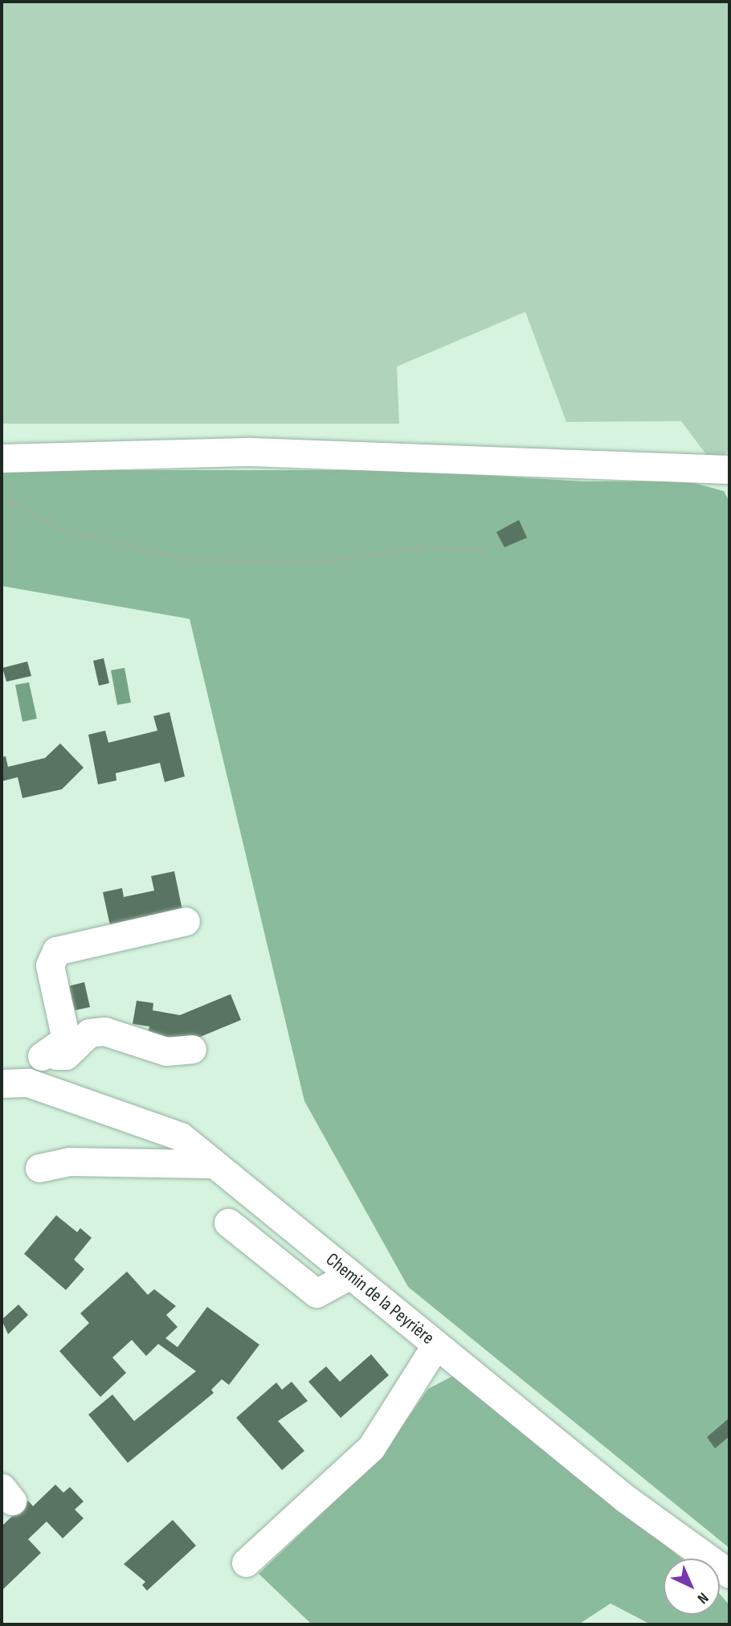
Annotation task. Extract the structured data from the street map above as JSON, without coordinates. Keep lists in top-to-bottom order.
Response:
{
  "streets": {
    "street": ["Chemin de la Peyrière"]
  },
  "north": "bottom right"
}
